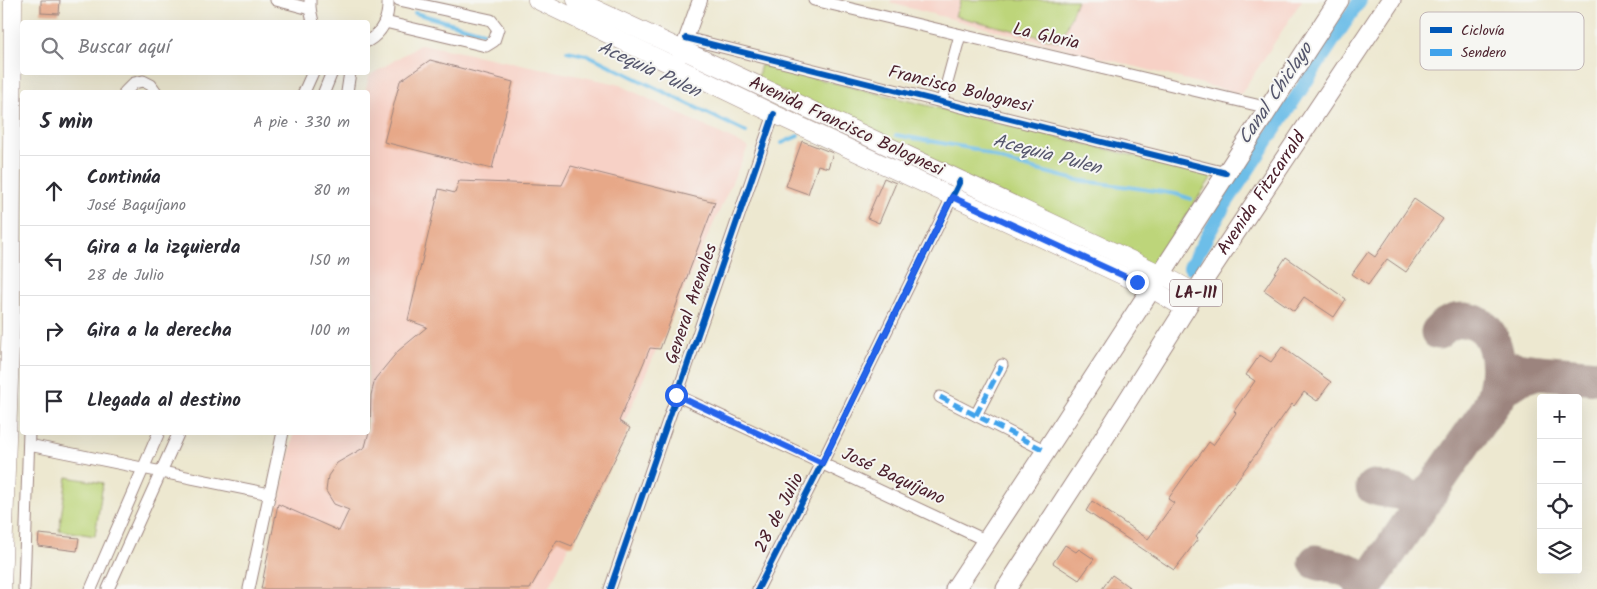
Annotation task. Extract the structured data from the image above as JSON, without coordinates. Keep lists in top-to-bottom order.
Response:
{
  "streets": {
    "highway": ["Avenida Fitzcarrald", "LA-111"],
    "main road": ["Avenida Francisco Bolognesi"],
    "street": [
      "La Gloria",
      "Francisco Bolognesi",
      "General Arenales",
      "José Baquíjano",
      "28 de Julio"
    ]
  },
  "crossings": [
    ["La Gloria", "LA-111"],
    ["Francisco Bolognesi", "Avenida Francisco Bolognesi"],
    ["Francisco Bolognesi", "LA-111"],
    ["Avenida Francisco Bolognesi", "Avenida Fitzcarrald"],
    ["Avenida Francisco Bolognesi", "LA-111"],
    ["Avenida Francisco Bolognesi", "General Arenales"],
    ["Avenida Francisco Bolognesi", "28 de Julio"],
    ["LA-111", "José Baquíjano"],
    ["General Arenales", "José Baquíjano"],
    ["José Baquíjano", "28 de Julio"]
  ],
  "water": ["Acequia Pulen", "Canal Chiclayo"],
  "legend": ["Ciclovía", "Sendero"],
  "page": {
    "search": "Buscar aquí",
    "heading": ["5 min", "A pie · 330 m"],
    "list": [
      ["Continúa", "José Baquíjano", "80 m"],
      ["Gira a la izquierda", "28 de Julio", "150 m"],
      ["Gira a la derecha", "100 m"],
      "Llegada al destino"
    ],
    "map_buttons": ["+", "−"]
  }
}
